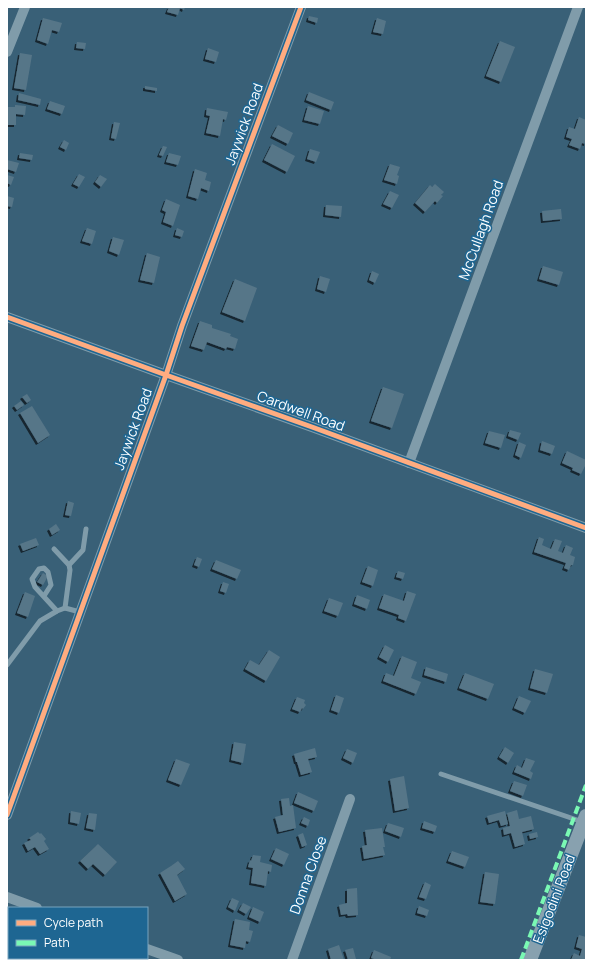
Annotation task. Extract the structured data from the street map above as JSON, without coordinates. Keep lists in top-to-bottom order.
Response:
{
  "streets": {
    "main road": ["Esigodini Road"],
    "street": [
      "Jaywick Road",
      "McCullagh Road",
      "Cardwell Road",
      "Donna Close"
    ]
  },
  "crossings": [
    ["Jaywick Road", "Cardwell Road"],
    ["McCullagh Road", "Cardwell Road"]
  ],
  "legend": ["Cycle path", "Path"]
}
